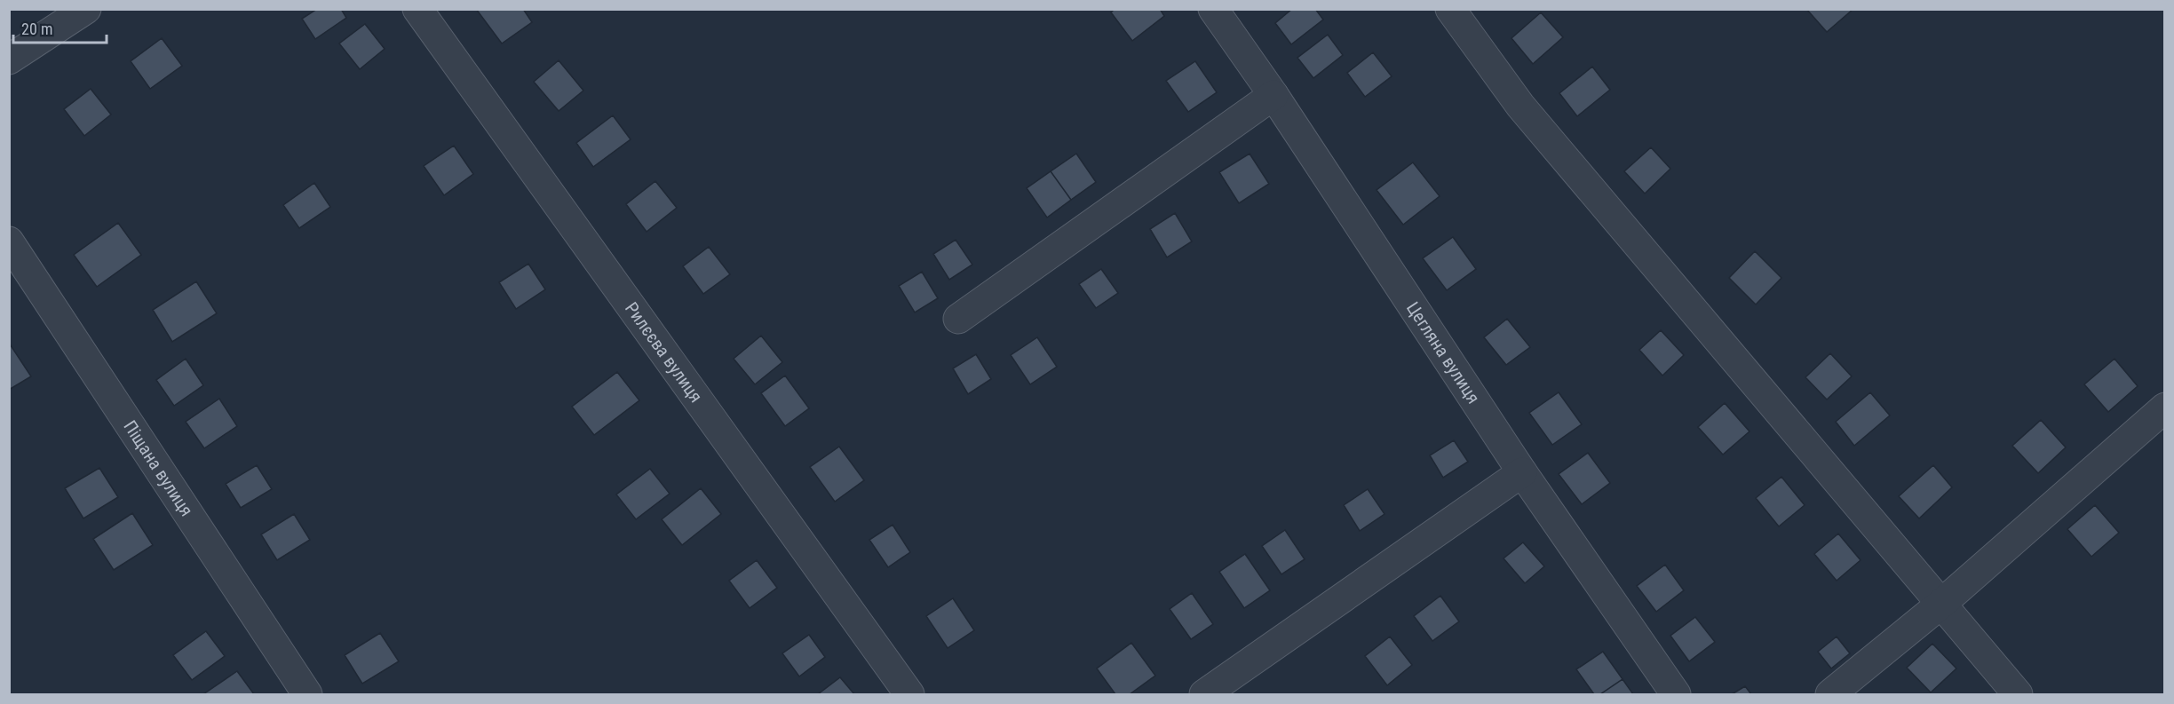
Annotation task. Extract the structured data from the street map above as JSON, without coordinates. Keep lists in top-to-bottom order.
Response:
{
  "streets": {
    "street": ["Рилєєва вулиця", "Цегляна вулиця", "Піщана вулиця"]
  },
  "scale_bar": "20 m"
}
